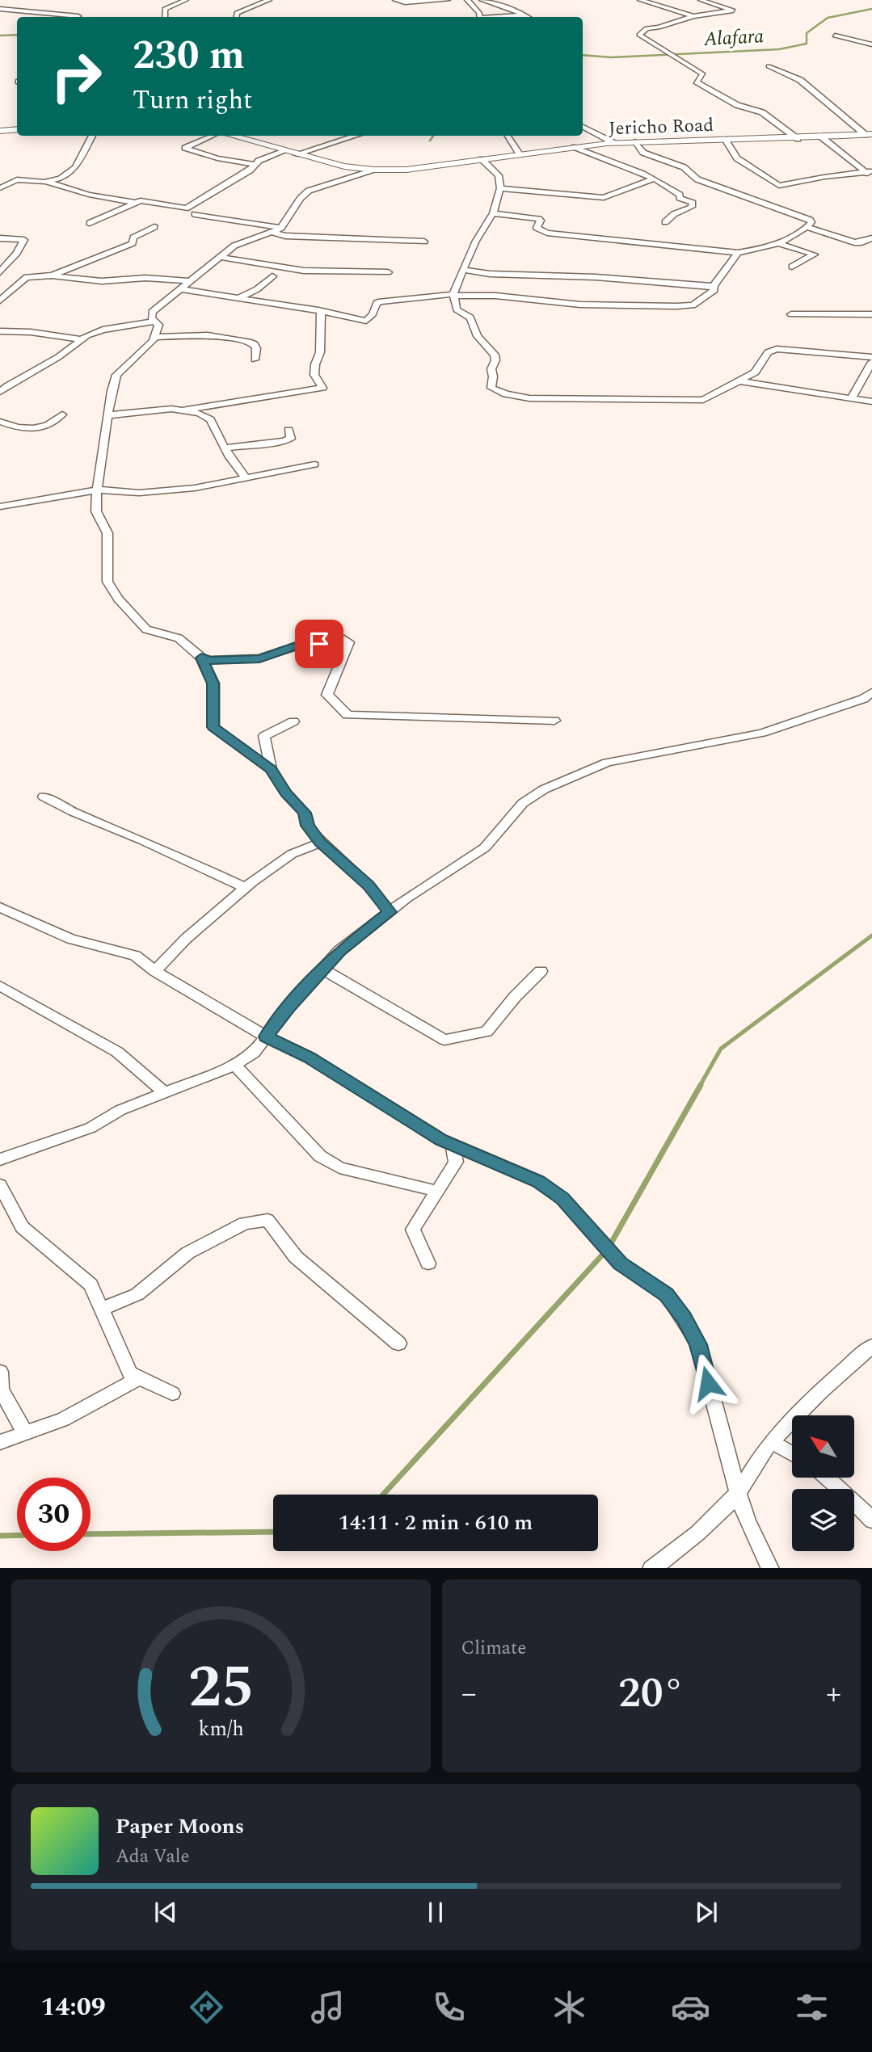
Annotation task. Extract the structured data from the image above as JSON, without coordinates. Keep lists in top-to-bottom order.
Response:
{
  "streets": {
    "street": ["Jericho Road"]
  },
  "water": ["Alafara"],
  "north": "top left",
  "page": {
    "turn": ["230 m", "Turn right"],
    "limit": "30",
    "trip": "14:11 · 2 min · 610 m",
    "tile": "Climate",
    "heat": ["−", "20°", "+"],
    "song": ["Paper Moons", "Ada Vale"],
    "tabs": "14:09",
    "gauge": ["25", "km/h"]
  }
}
